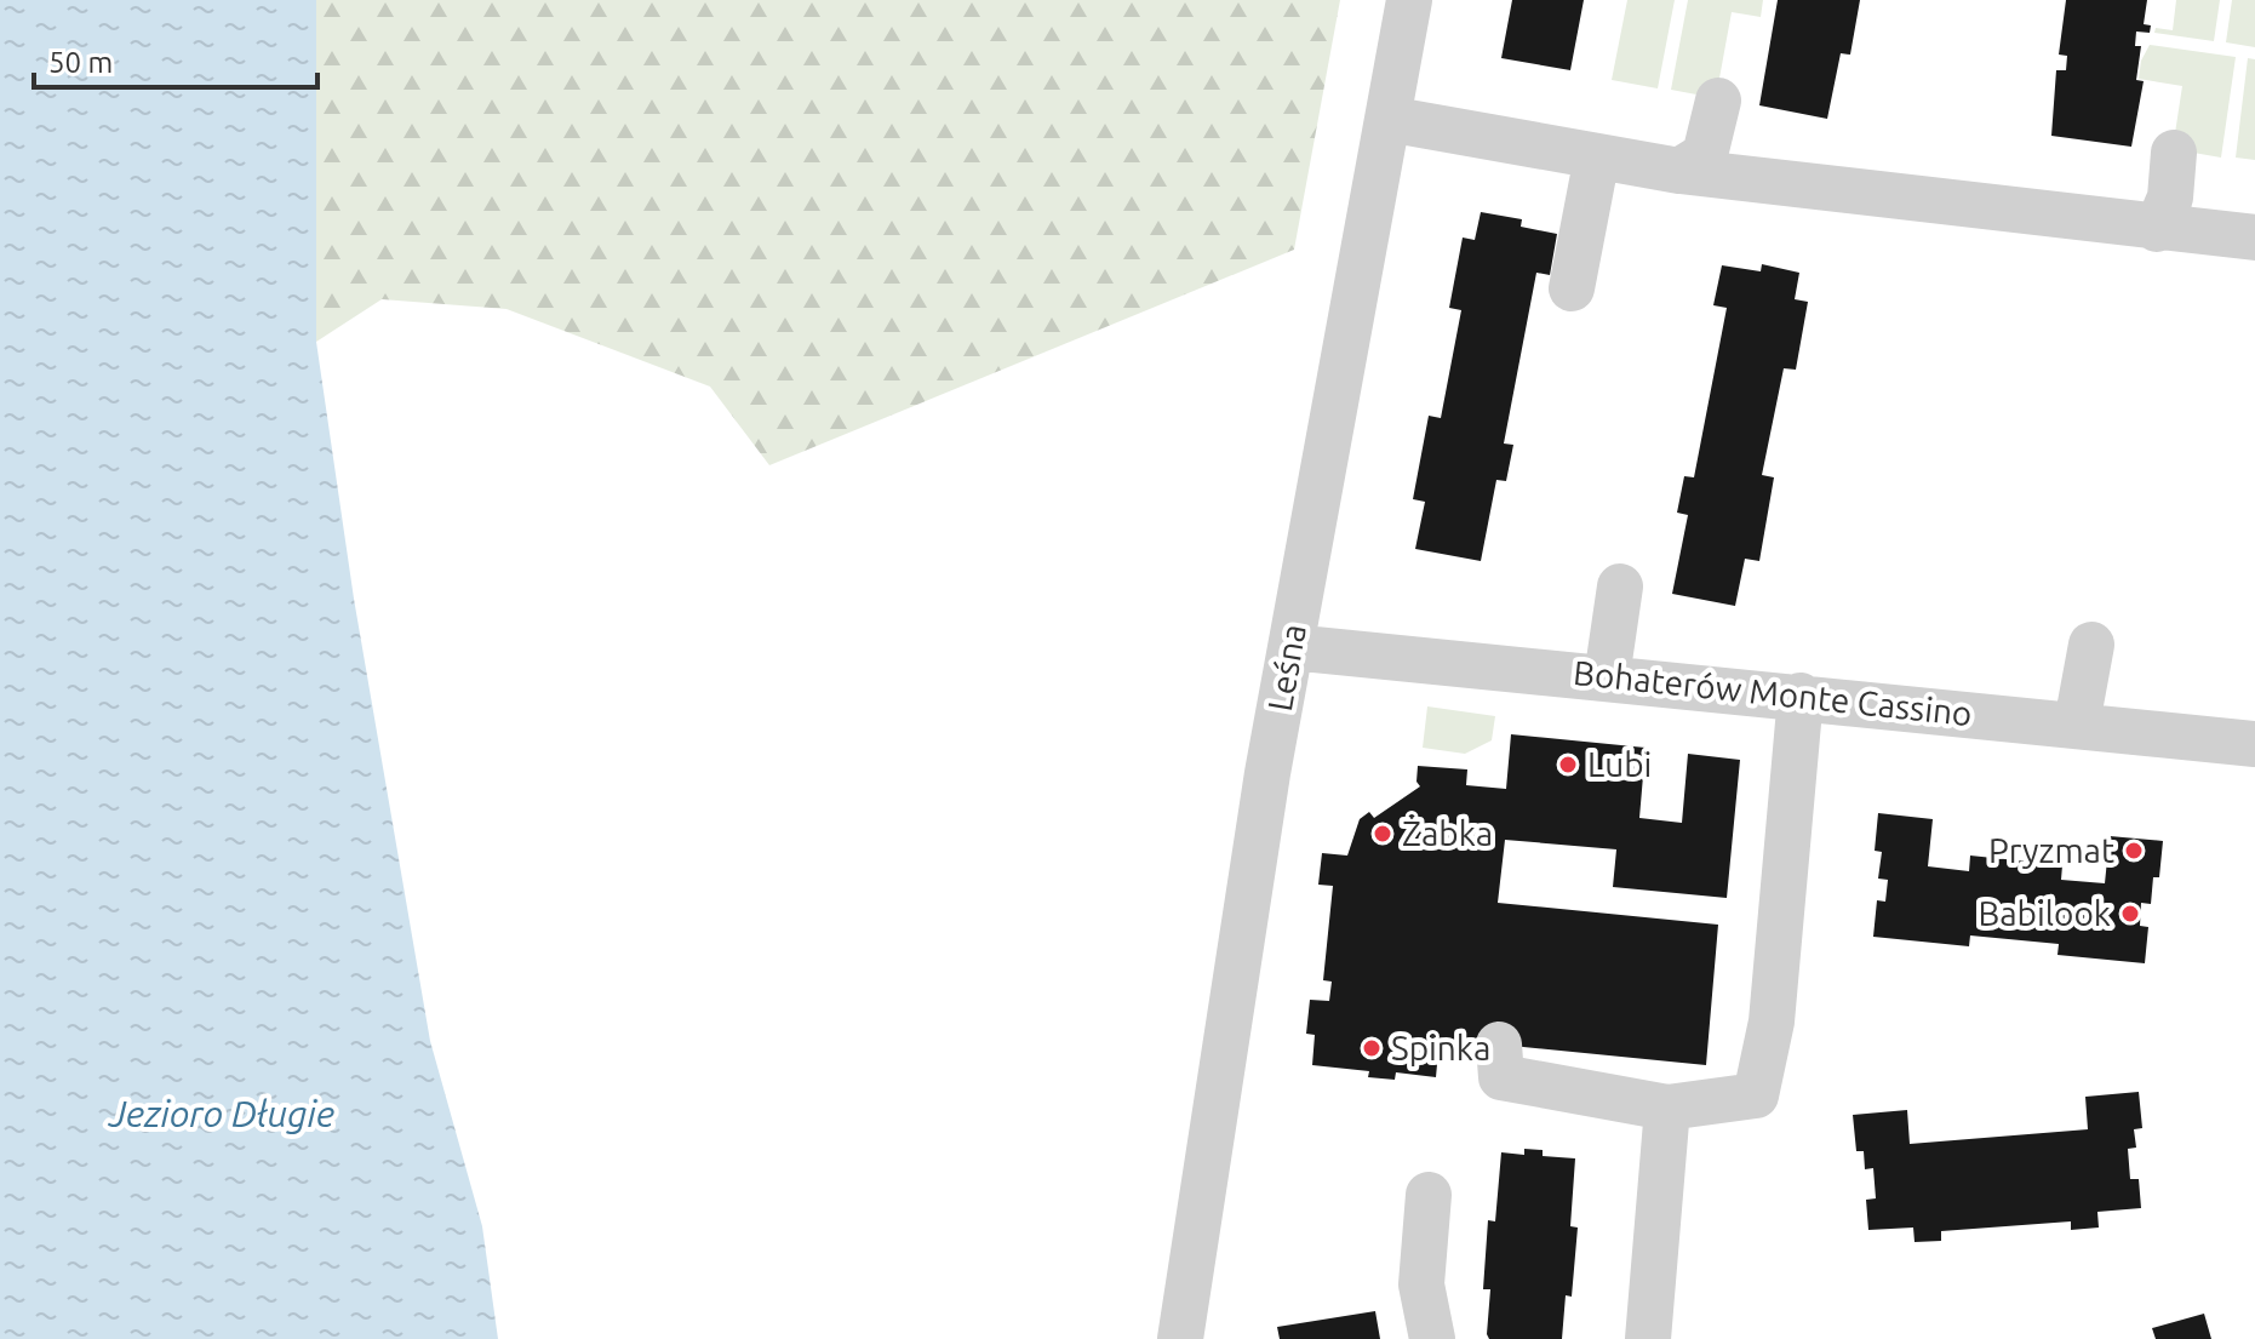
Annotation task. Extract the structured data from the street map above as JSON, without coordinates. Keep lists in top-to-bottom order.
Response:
{
  "streets": {
    "street": ["Leśna", "Bohaterów Monte Cassino"]
  },
  "crossings": [
    ["Leśna", "Bohaterów Monte Cassino"]
  ],
  "water": ["Jezioro Długie"],
  "places": [
    "Lubi",
    "Żabka",
    "Pryzmat",
    "Babilook",
    "Spinka"
  ],
  "scale_bar": "50 m"
}
